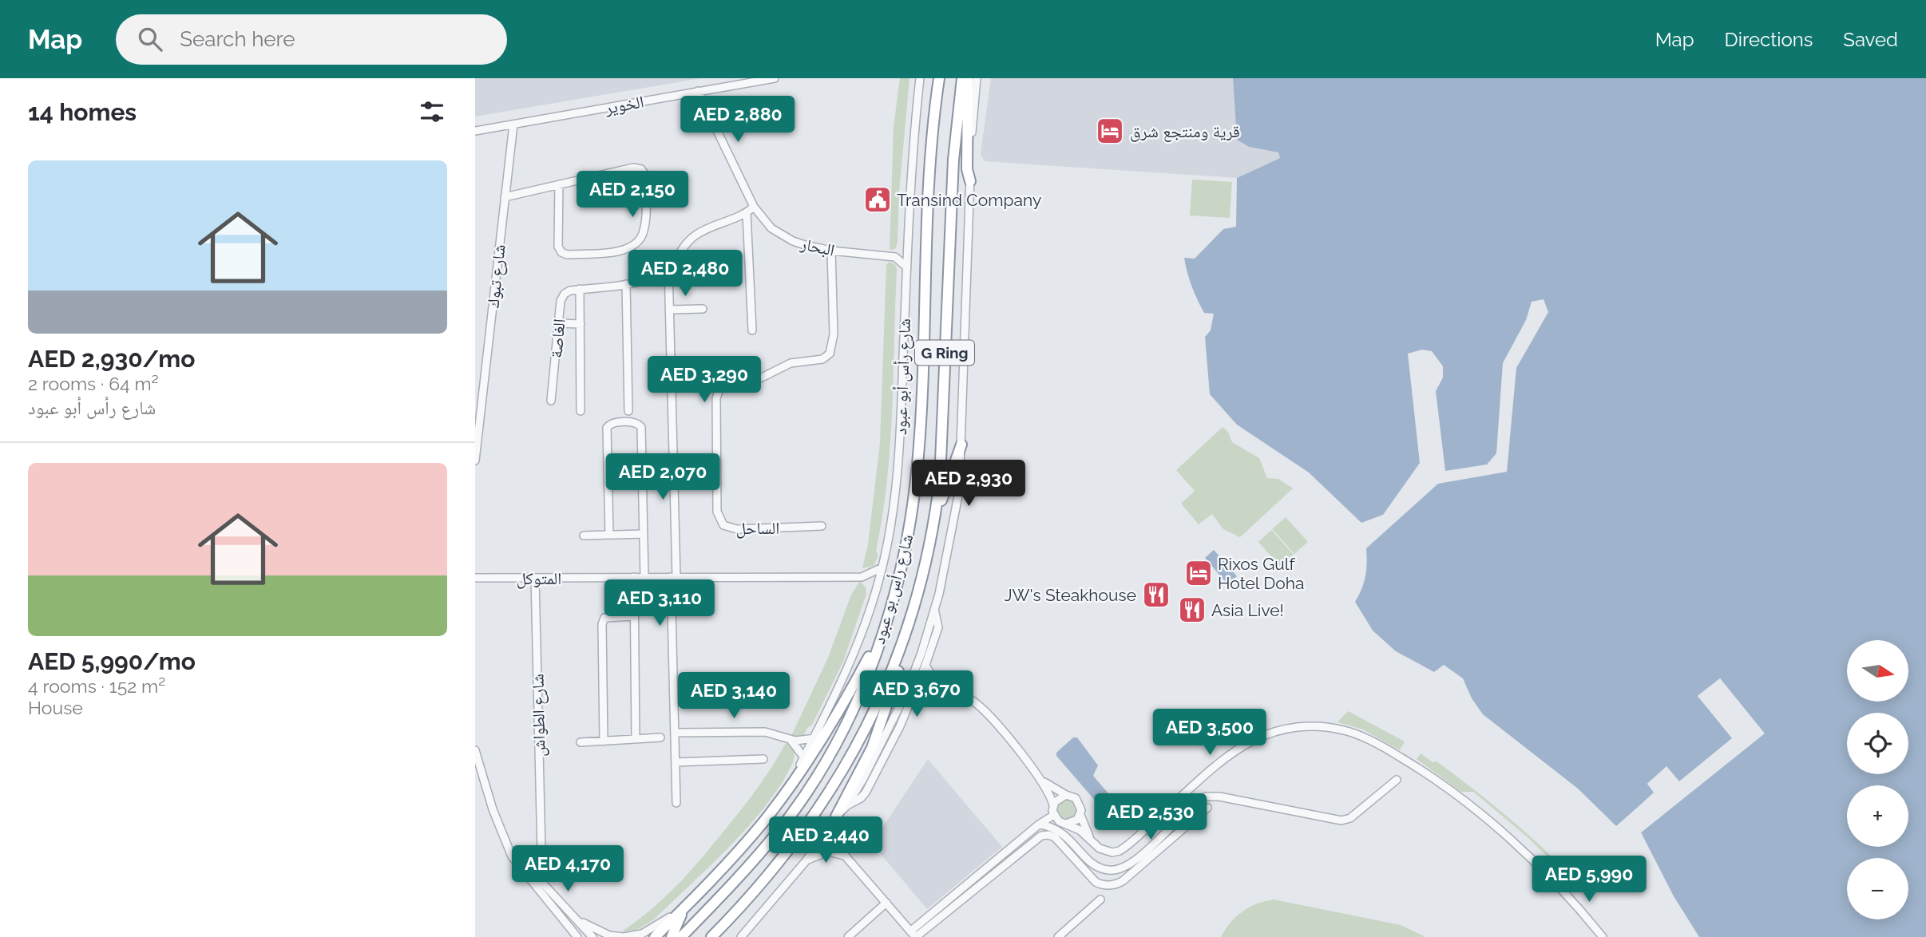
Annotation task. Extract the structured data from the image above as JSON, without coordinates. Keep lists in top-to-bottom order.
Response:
{
  "streets": {
    "highway": ["G Ring", "شارع رأس بو عبود"],
    "street": [
      "الخوير",
      "البحار",
      "شارع تبوك",
      "الغاصة",
      "شارع رأس أبو عبود",
      "الساحل",
      "المتوكل",
      "شارع الطواش"
    ]
  },
  "crossings": [
    ["الخوير", "شارع تبوك"],
    ["البحار", "الساحل"],
    ["شارع رأس أبو عبود", "المتوكل"],
    ["المتوكل", "شارع الطواش"]
  ],
  "places": {
    "hotel": ["قرية ومنتجع شرق", "Rixos Gulf Hotel Doha"],
    "public building": ["Transind Company"],
    "restaurant": ["JW's Steakhouse", "Asia Live!"]
  },
  "north": "right",
  "page": {
    "header": "Map",
    "search": "Search here",
    "nav": ["Map", "Directions", "Saved"],
    "heading": "14 homes",
    "price": [
      "AED 2,880",
      "AED 2,150",
      "AED 2,480",
      "AED 3,290",
      "AED 2,070",
      "AED 2,930",
      "AED 3,110",
      "AED 3,670",
      "AED 3,140",
      "AED 3,500",
      "AED 2,530",
      "AED 2,440",
      "AED 4,170",
      "AED 5,990"
    ],
    "list": [
      {
        "name": "AED 2,930/mo",
        "note": "2 rooms · 64 m² · شارع رأس أبو عبود"
      },
      {
        "name": "AED 5,990/mo",
        "note": "4 rooms · 152 m² · House"
      }
    ],
    "map_buttons": ["+", "−"]
  }
}
